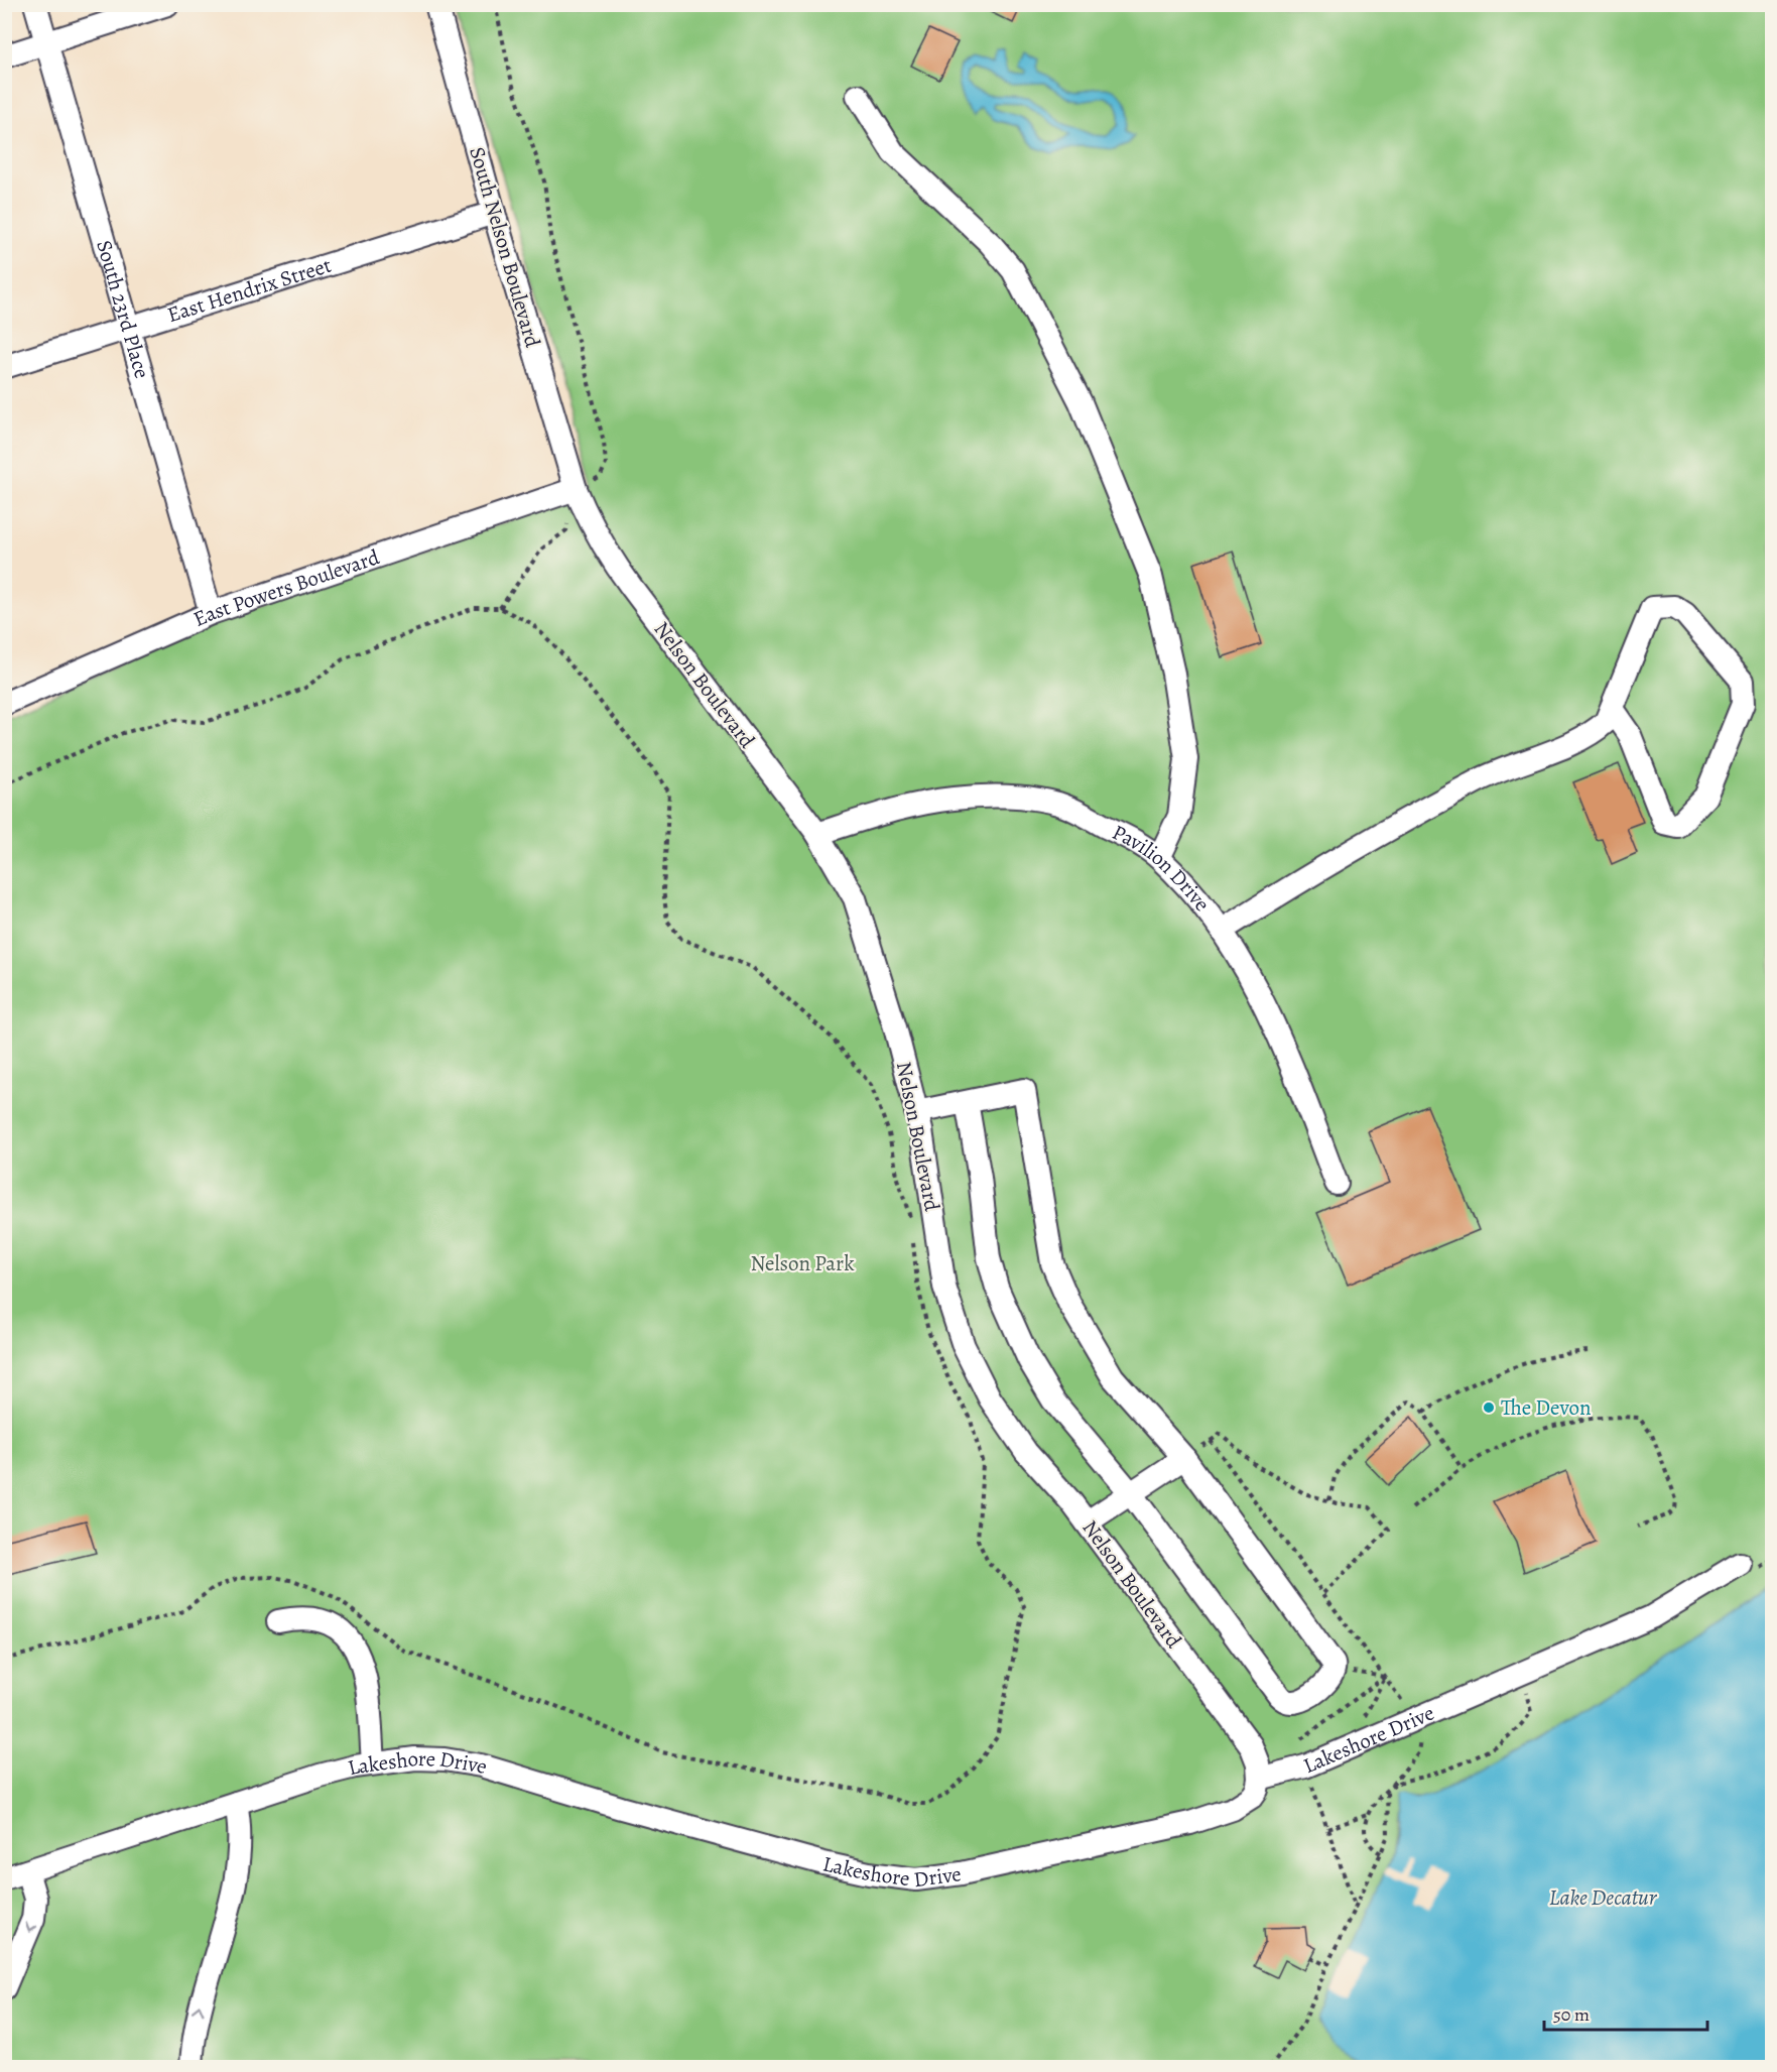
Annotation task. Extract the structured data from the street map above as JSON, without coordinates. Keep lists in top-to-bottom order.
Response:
{
  "streets": {
    "street": [
      "South Nelson Boulevard",
      "East Hendrix Street",
      "South 23rd Place",
      "East Powers Boulevard",
      "Nelson Boulevard",
      "Pavilion Drive",
      "Lakeshore Drive"
    ]
  },
  "crossings": [
    ["South Nelson Boulevard", "East Hendrix Street"],
    ["South Nelson Boulevard", "East Powers Boulevard"],
    ["South Nelson Boulevard", "Nelson Boulevard"],
    ["East Hendrix Street", "South 23rd Place"],
    ["South 23rd Place", "East Powers Boulevard"],
    ["East Powers Boulevard", "Nelson Boulevard"],
    ["Nelson Boulevard", "Pavilion Drive"],
    ["Nelson Boulevard", "Lakeshore Drive"]
  ],
  "water": ["Lake Decatur"],
  "parks": ["Nelson Park"],
  "places": ["The Devon"],
  "scale_bar": "50 m"
}
